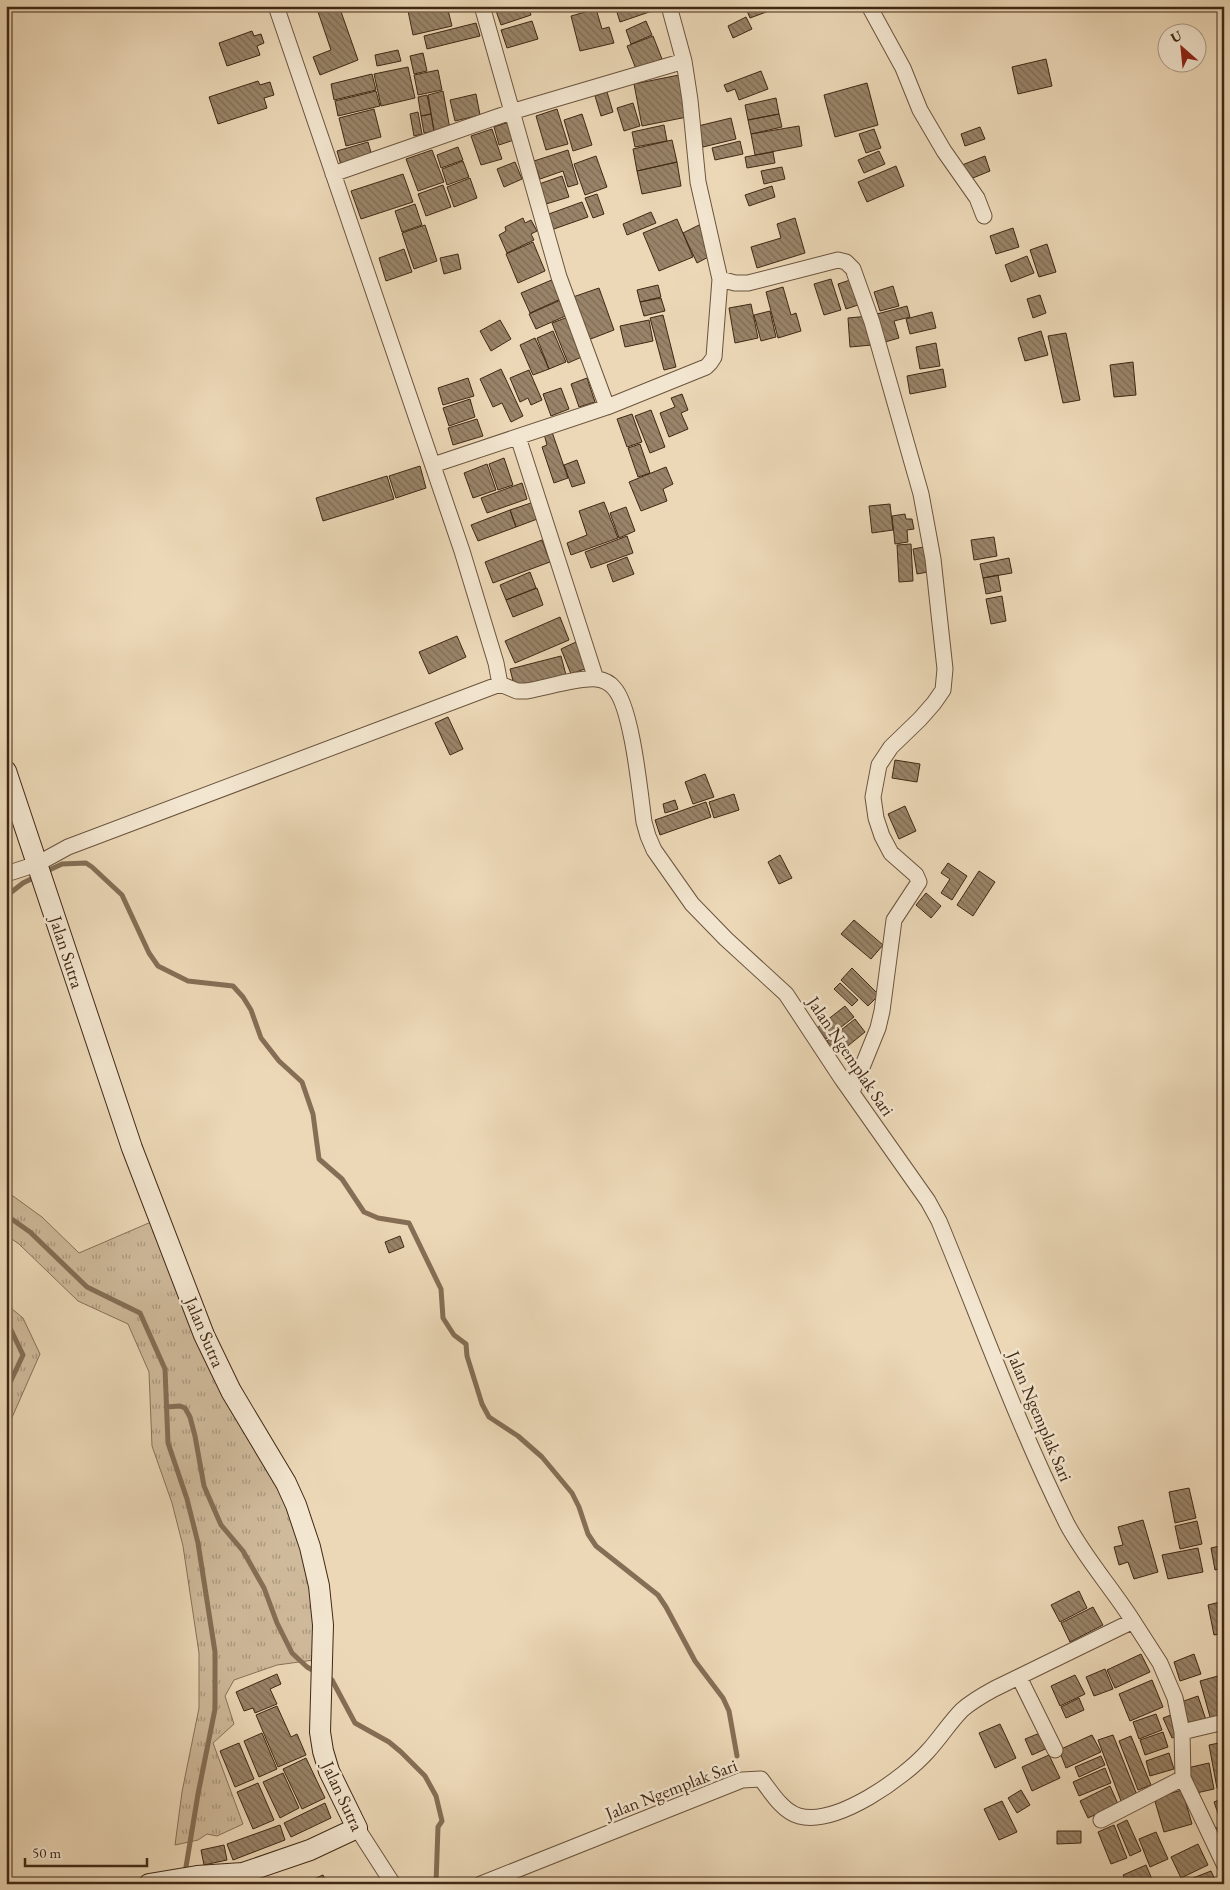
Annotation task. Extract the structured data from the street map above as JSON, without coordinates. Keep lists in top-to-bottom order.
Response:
{
  "streets": {
    "street": ["Jalan Sutra", "Jalan Ngemplak Sari"]
  },
  "scale_bar": "50 m",
  "north": "top left"
}
